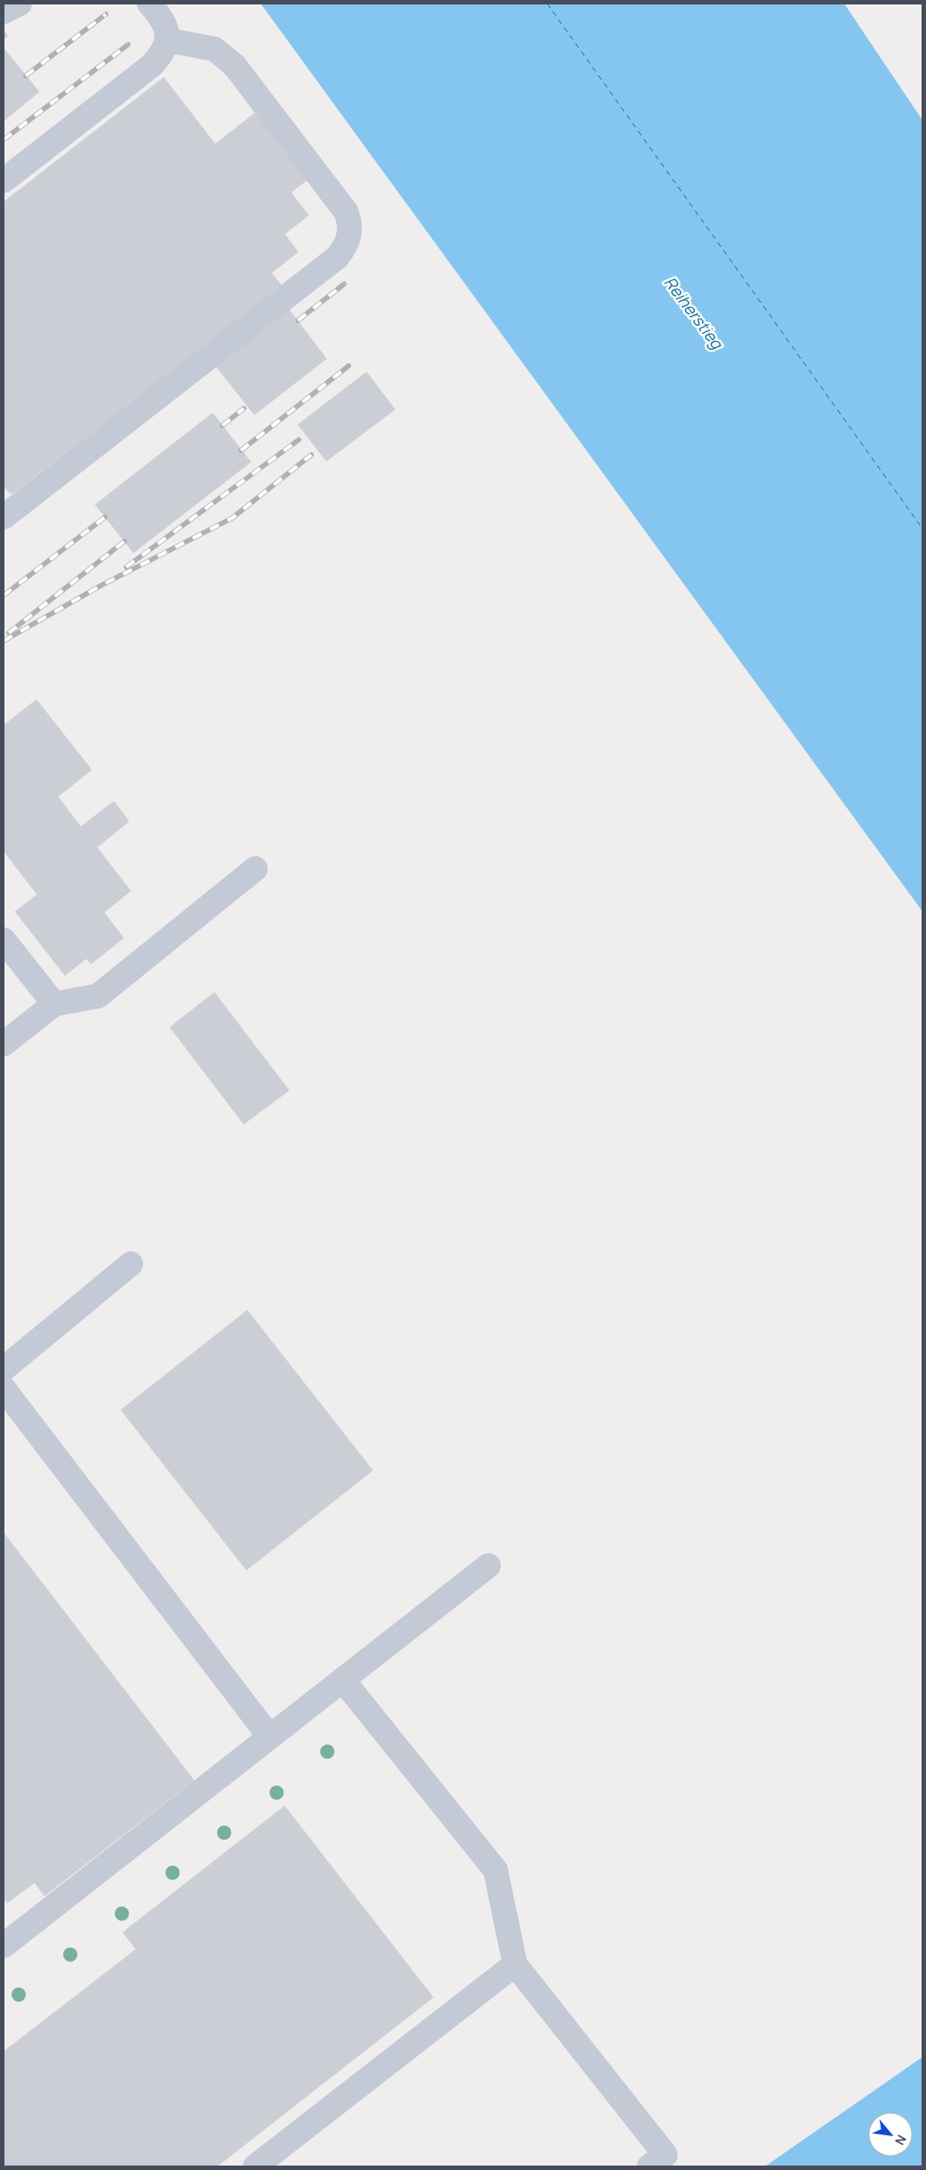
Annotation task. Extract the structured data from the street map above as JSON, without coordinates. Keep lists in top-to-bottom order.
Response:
{
  "water": ["Reiherstieg"],
  "north": "bottom right"
}
